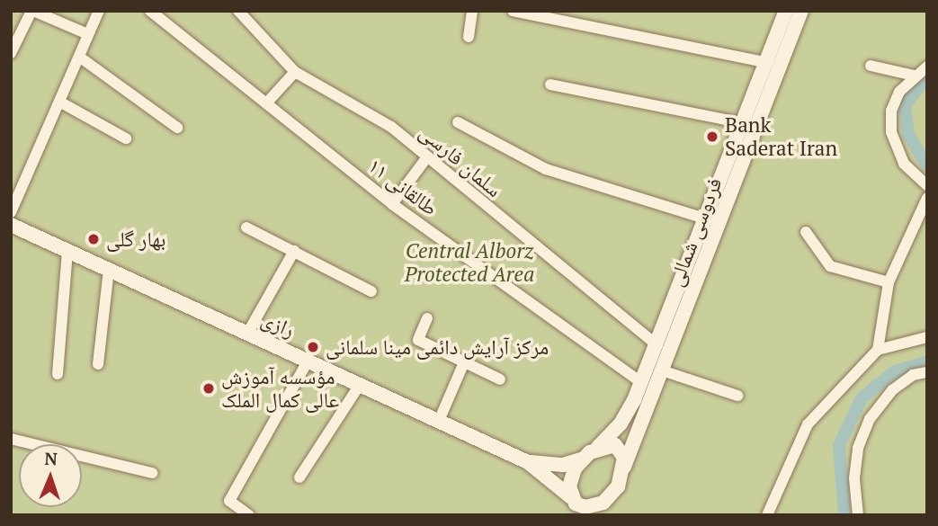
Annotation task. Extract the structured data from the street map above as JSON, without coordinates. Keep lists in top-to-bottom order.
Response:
{
  "streets": {
    "street": [
      "سلمان فارسی",
      "طالقانی ۱۱",
      "فردوسی شمالی",
      "رازی"
    ]
  },
  "crossings": [
    ["سلمان فارسی", "فردوسی شمالی"],
    ["طالقانی ۱۱", "فردوسی شمالی"]
  ],
  "parks": ["Central Alborz Protected Area"],
  "places": [
    "Bank Saderat Iran",
    "بهار گلی",
    "مرکز آرایش دائمی مینا سلمانی",
    "مؤسسه آموزش عالی کمال الملک"
  ],
  "north": "top"
}
